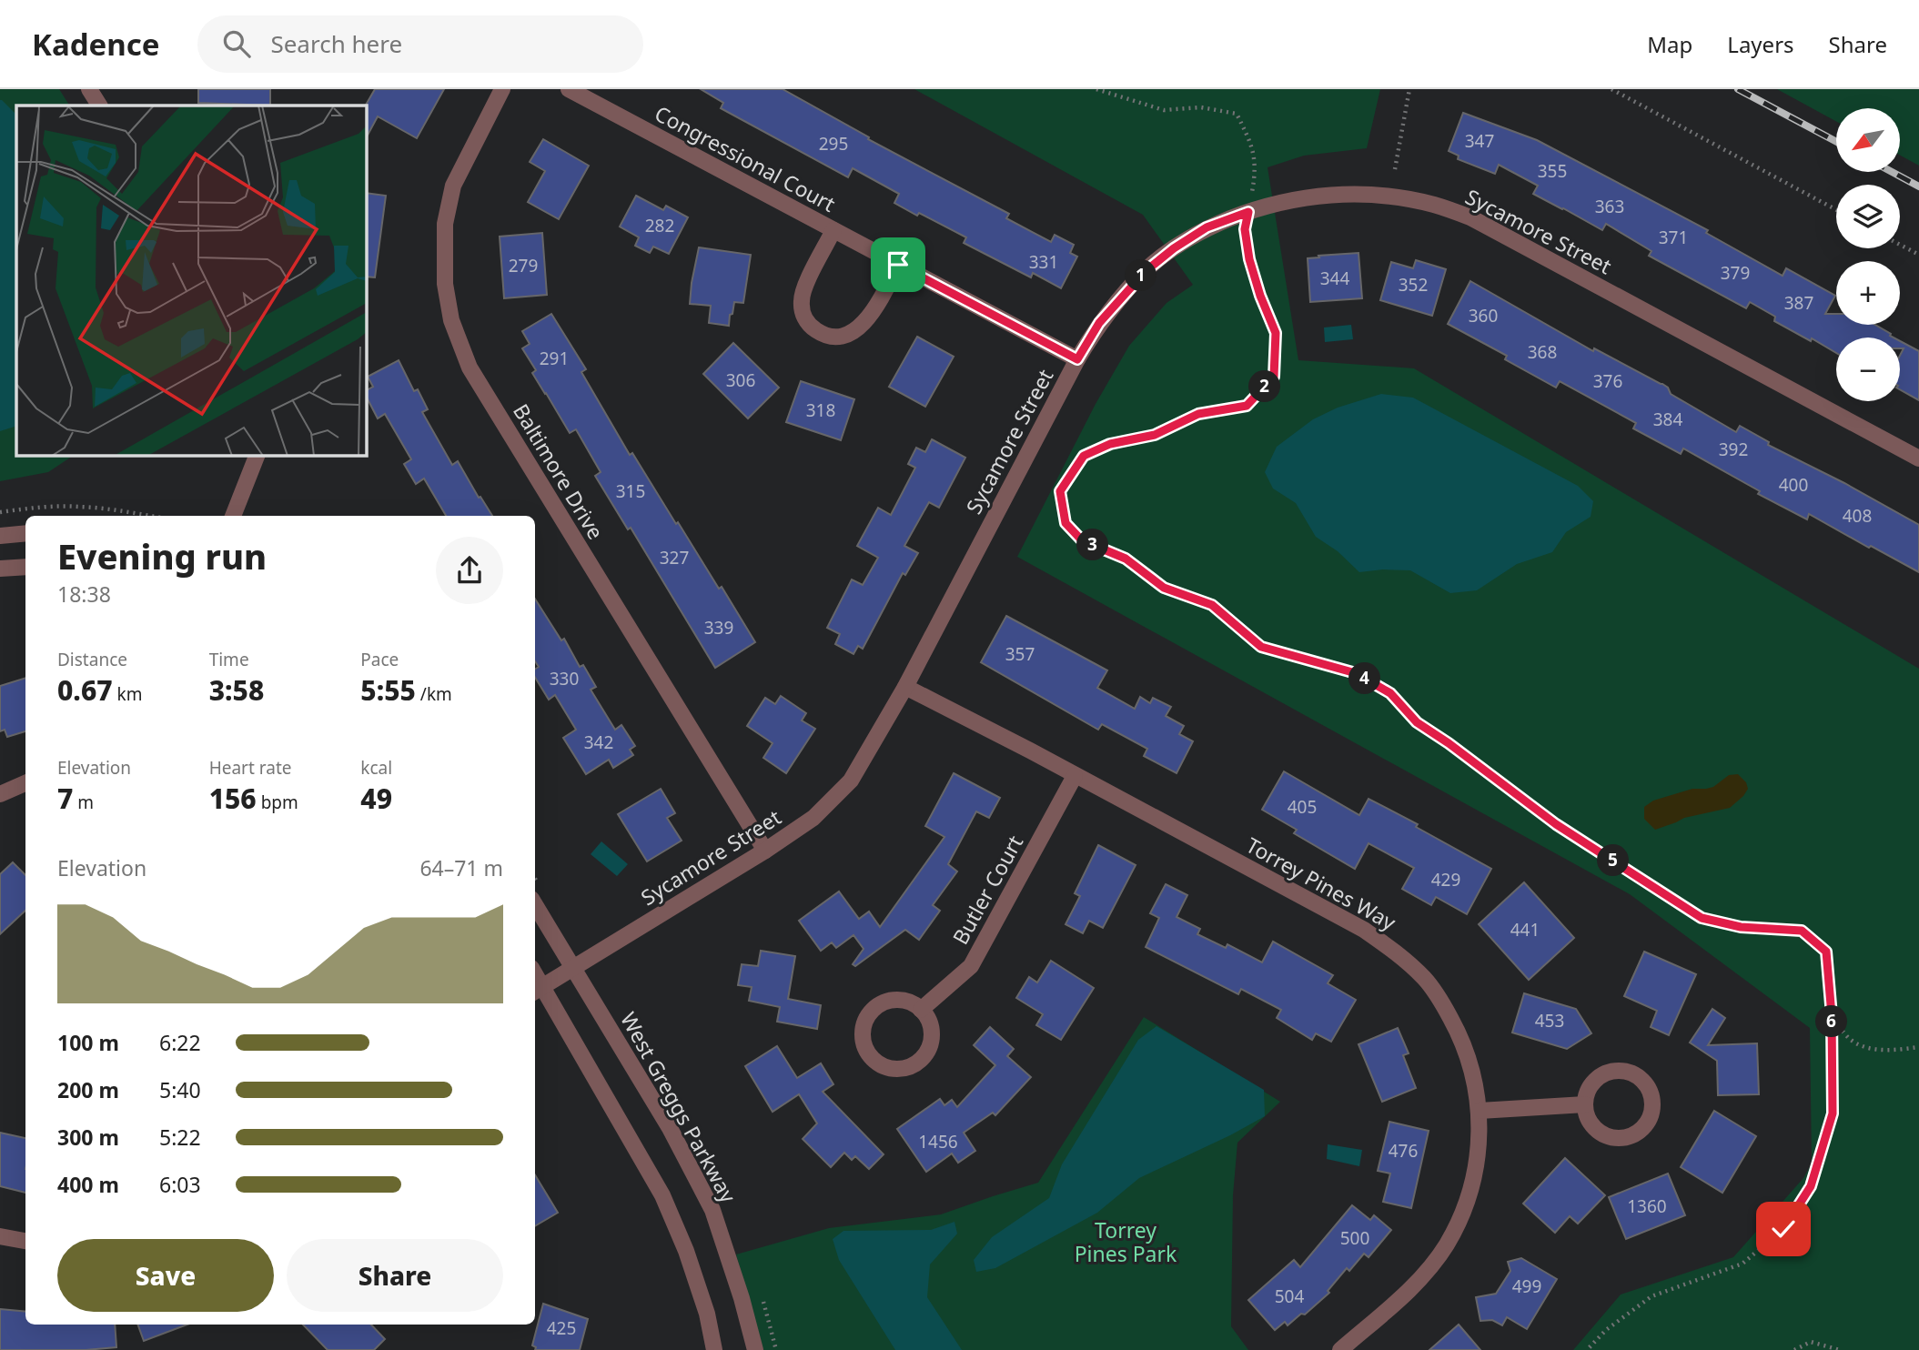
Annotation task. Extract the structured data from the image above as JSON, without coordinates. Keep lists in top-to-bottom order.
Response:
{
  "streets": {
    "street": [
      "Congressional Court",
      "Sycamore Street",
      "Baltimore Drive",
      "Torrey Pines Way",
      "Butler Court",
      "West Greggs Parkway"
    ]
  },
  "crossings": [
    ["Congressional Court", "Sycamore Street"],
    ["Sycamore Street", "Baltimore Drive"],
    ["Sycamore Street", "Torrey Pines Way"],
    ["Sycamore Street", "West Greggs Parkway"],
    ["Torrey Pines Way", "Butler Court"]
  ],
  "parks": ["Torrey Pines Park"],
  "house_numbers": [
    "347",
    "295",
    "355",
    "363",
    "282",
    "371",
    "331",
    "279",
    "379",
    "344",
    "352",
    "387",
    "360",
    "368",
    "291",
    "306",
    "376",
    "318",
    "384",
    "392",
    "400",
    "315",
    "408",
    "327",
    "339",
    "357",
    "330",
    "342",
    "405",
    "429",
    "441",
    "453",
    "1456",
    "476",
    "1360",
    "500",
    "499",
    "504",
    "425"
  ],
  "north": "bottom left",
  "page": {
    "header": "Kadence",
    "search": "Search here",
    "nav": ["Map", "Layers", "Share"],
    "map_buttons": ["+", "−"],
    "pins": [
      "1",
      "2",
      "3",
      "4",
      "5",
      "6"
    ],
    "heading": ["Evening run", "18:38"],
    "stats": [
      ["Distance", "0.67 km"],
      ["Time", "3:58"],
      ["Pace", "5:55 /km"],
      ["Elevation", "7 m"],
      ["Heart rate", "156 bpm"],
      ["kcal", "49"]
    ],
    "chart": ["Elevation", "64–71 m"],
    "list": [
      {
        "name": "100 m",
        "note": "6:22"
      },
      {
        "name": "200 m",
        "note": "5:40"
      },
      {
        "name": "300 m",
        "note": "5:22"
      },
      {
        "name": "400 m",
        "note": "6:03"
      }
    ],
    "buttons": ["Save", "Share"]
  }
}
